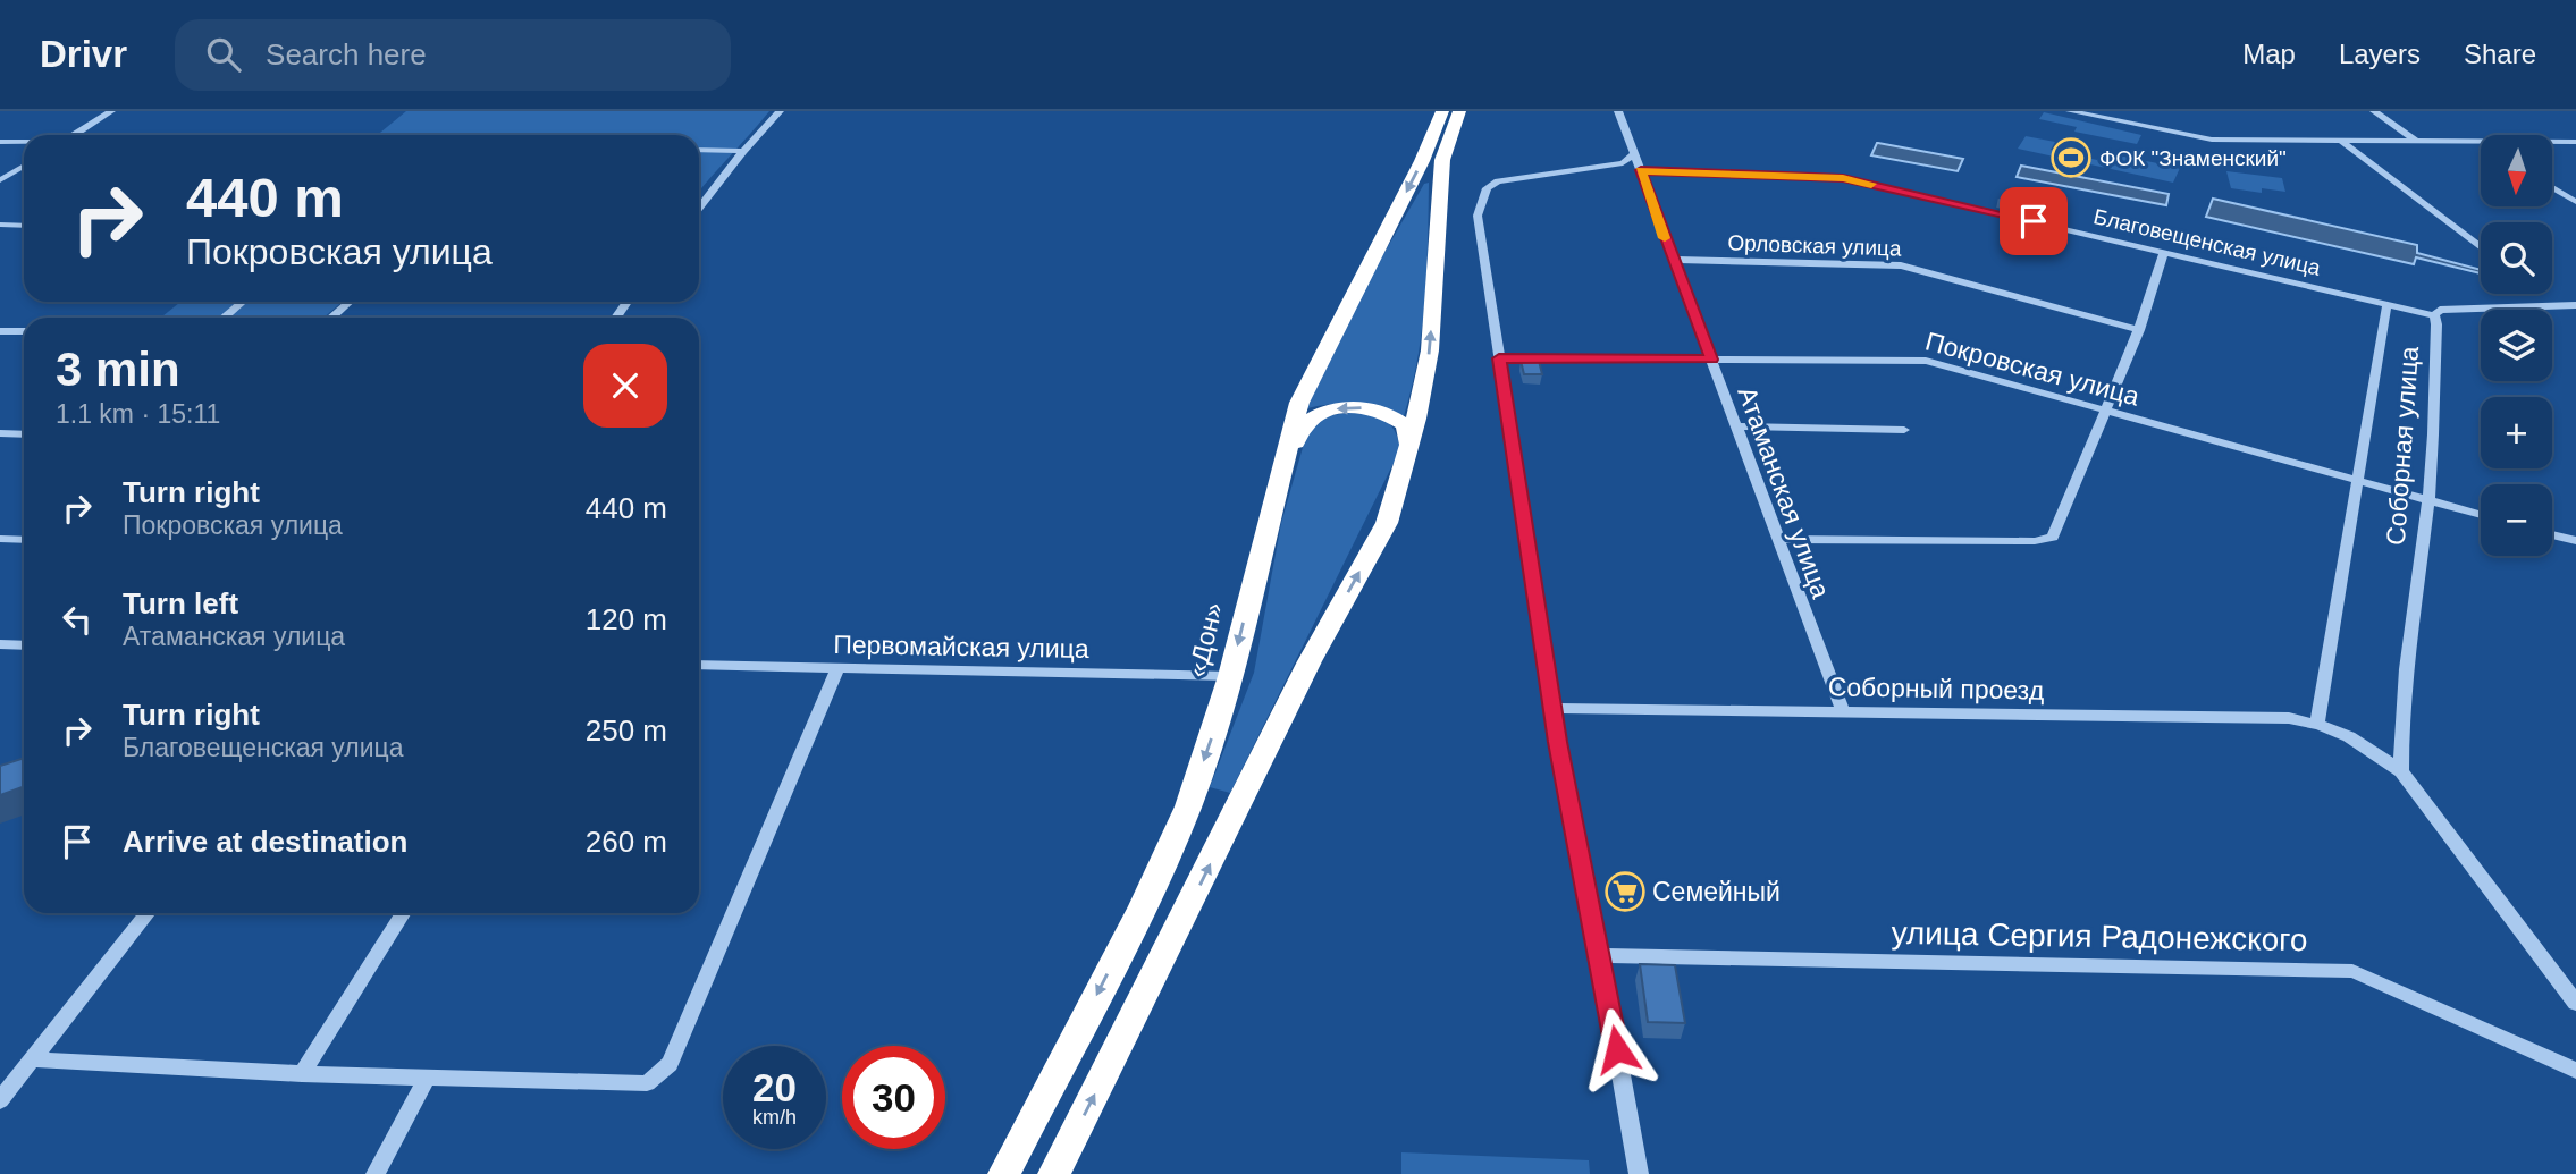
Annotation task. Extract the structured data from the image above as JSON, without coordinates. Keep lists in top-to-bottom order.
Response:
{
  "streets": {
    "highway": ["«Дон»"],
    "street": [
      "Благовещенская улица",
      "Орловская улица",
      "Покровская улица",
      "Соборная улица",
      "Атаманская улица",
      "Первомайская улица",
      "Соборный проезд",
      "улица Сергия Радонежского"
    ]
  },
  "crossings": [
    ["Благовещенская улица", "Соборная улица"],
    ["Благовещенская улица", "Атаманская улица"],
    ["Орловская улица", "Атаманская улица"],
    ["Покровская улица", "Соборная улица"],
    ["Покровская улица", "Атаманская улица"],
    ["Соборная улица", "Соборный проезд"],
    ["Атаманская улица", "Соборный проезд"],
    ["«Дон»", "Первомайская улица"]
  ],
  "places": {
    "sports": ["ФОК \"Знаменский\""],
    "supermarket": ["Семейный"]
  },
  "north": "bottom",
  "page": {
    "header": "Drivr",
    "search": "Search here",
    "nav": ["Map", "Layers", "Share"],
    "map_buttons": ["+", "−"],
    "turn": ["440 m", "Покровская улица"],
    "heading": ["3 min", "1.1 km · 15:11"],
    "list": [
      {
        "name": "Turn right",
        "note": "Покровская улица",
        "value": "440 m"
      },
      {
        "name": "Turn left",
        "note": "Атаманская улица",
        "value": "120 m"
      },
      {
        "name": "Turn right",
        "note": "Благовещенская улица",
        "value": "250 m"
      },
      {
        "name": "Arrive at destination",
        "value": "260 m"
      }
    ],
    "speed": "20 km/h",
    "limit": "30"
  }
}
